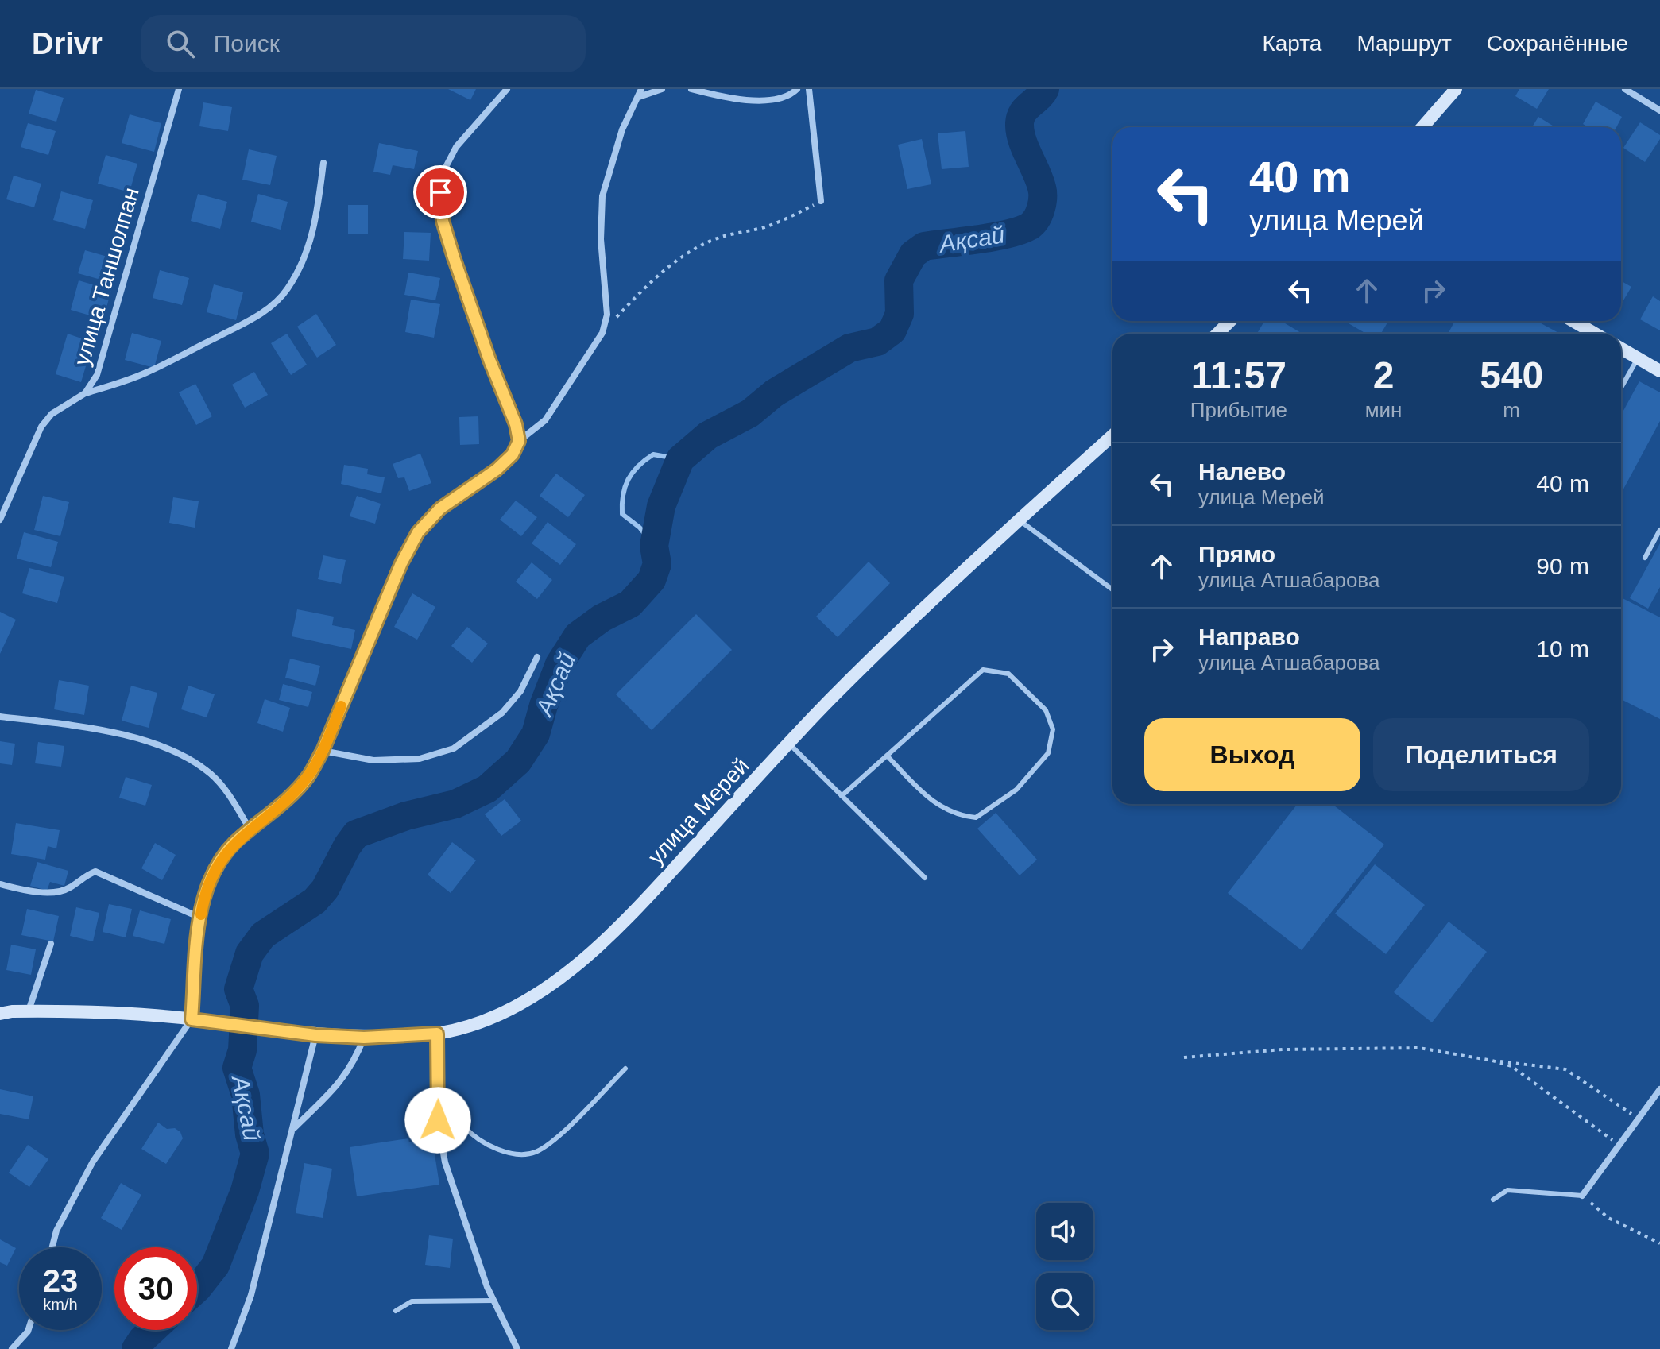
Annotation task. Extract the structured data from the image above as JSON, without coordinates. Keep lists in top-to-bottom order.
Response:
{
  "streets": {
    "main road": ["улица Мерей"],
    "street": ["улица Таншолпан"]
  },
  "water": ["Ақсай"],
  "page": {
    "header": "Drivr",
    "search": "Поиск",
    "nav": ["Карта", "Маршрут", "Сохранённые"],
    "turn": ["40 m", "улица Мерей"],
    "eta": [
      "11:57",
      "Прибытие",
      "2",
      "мин",
      "540",
      "m"
    ],
    "list": [
      {
        "name": "Налево",
        "note": "улица Мерей",
        "value": "40 m"
      },
      {
        "name": "Прямо",
        "note": "улица Атшабарова",
        "value": "90 m"
      },
      {
        "name": "Направо",
        "note": "улица Атшабарова",
        "value": "10 m"
      }
    ],
    "buttons": ["Выход", "Поделиться"],
    "speed": "23 km/h",
    "limit": "30"
  }
}
